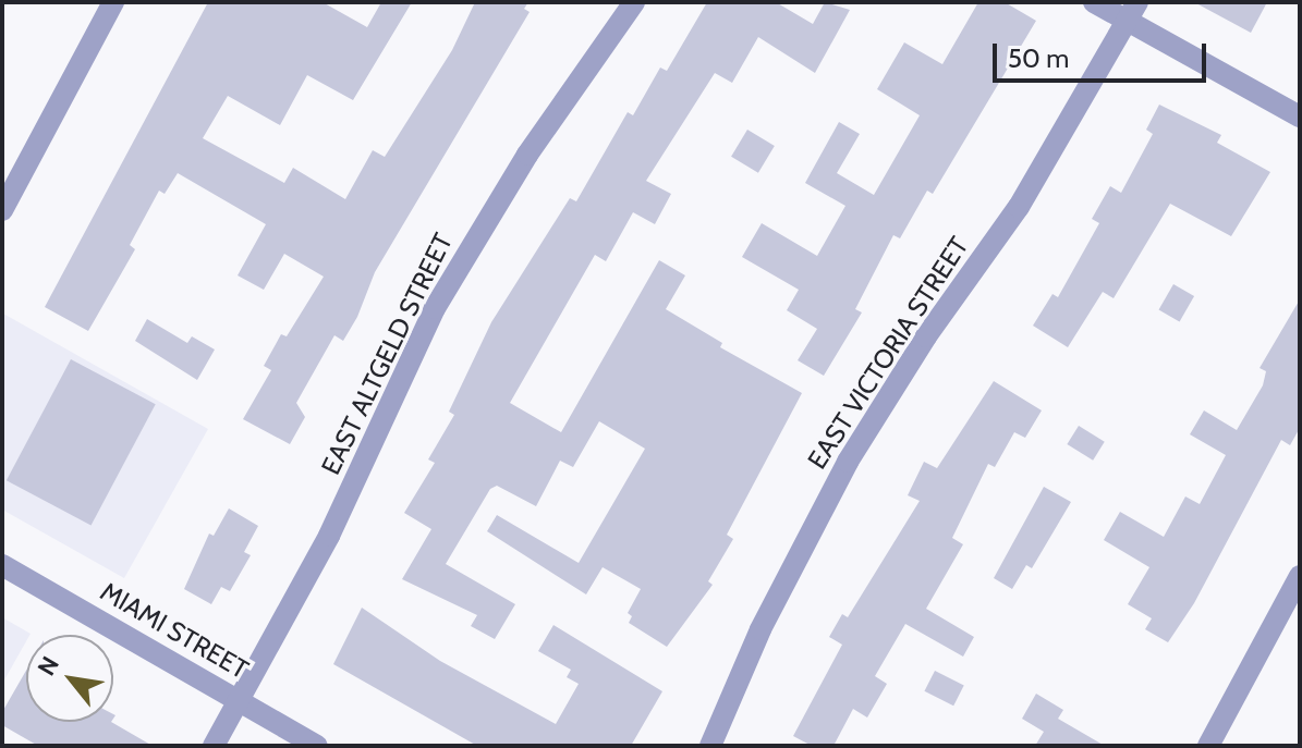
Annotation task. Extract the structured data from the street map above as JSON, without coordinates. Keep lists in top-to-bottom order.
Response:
{
  "streets": {
    "street": ["EAST VICTORIA STREET", "EAST ALTGELD STREET", "MIAMI STREET"]
  },
  "crossings": [
    ["EAST ALTGELD STREET", "MIAMI STREET"]
  ],
  "scale_bar": "50 m",
  "north": "top left"
}
